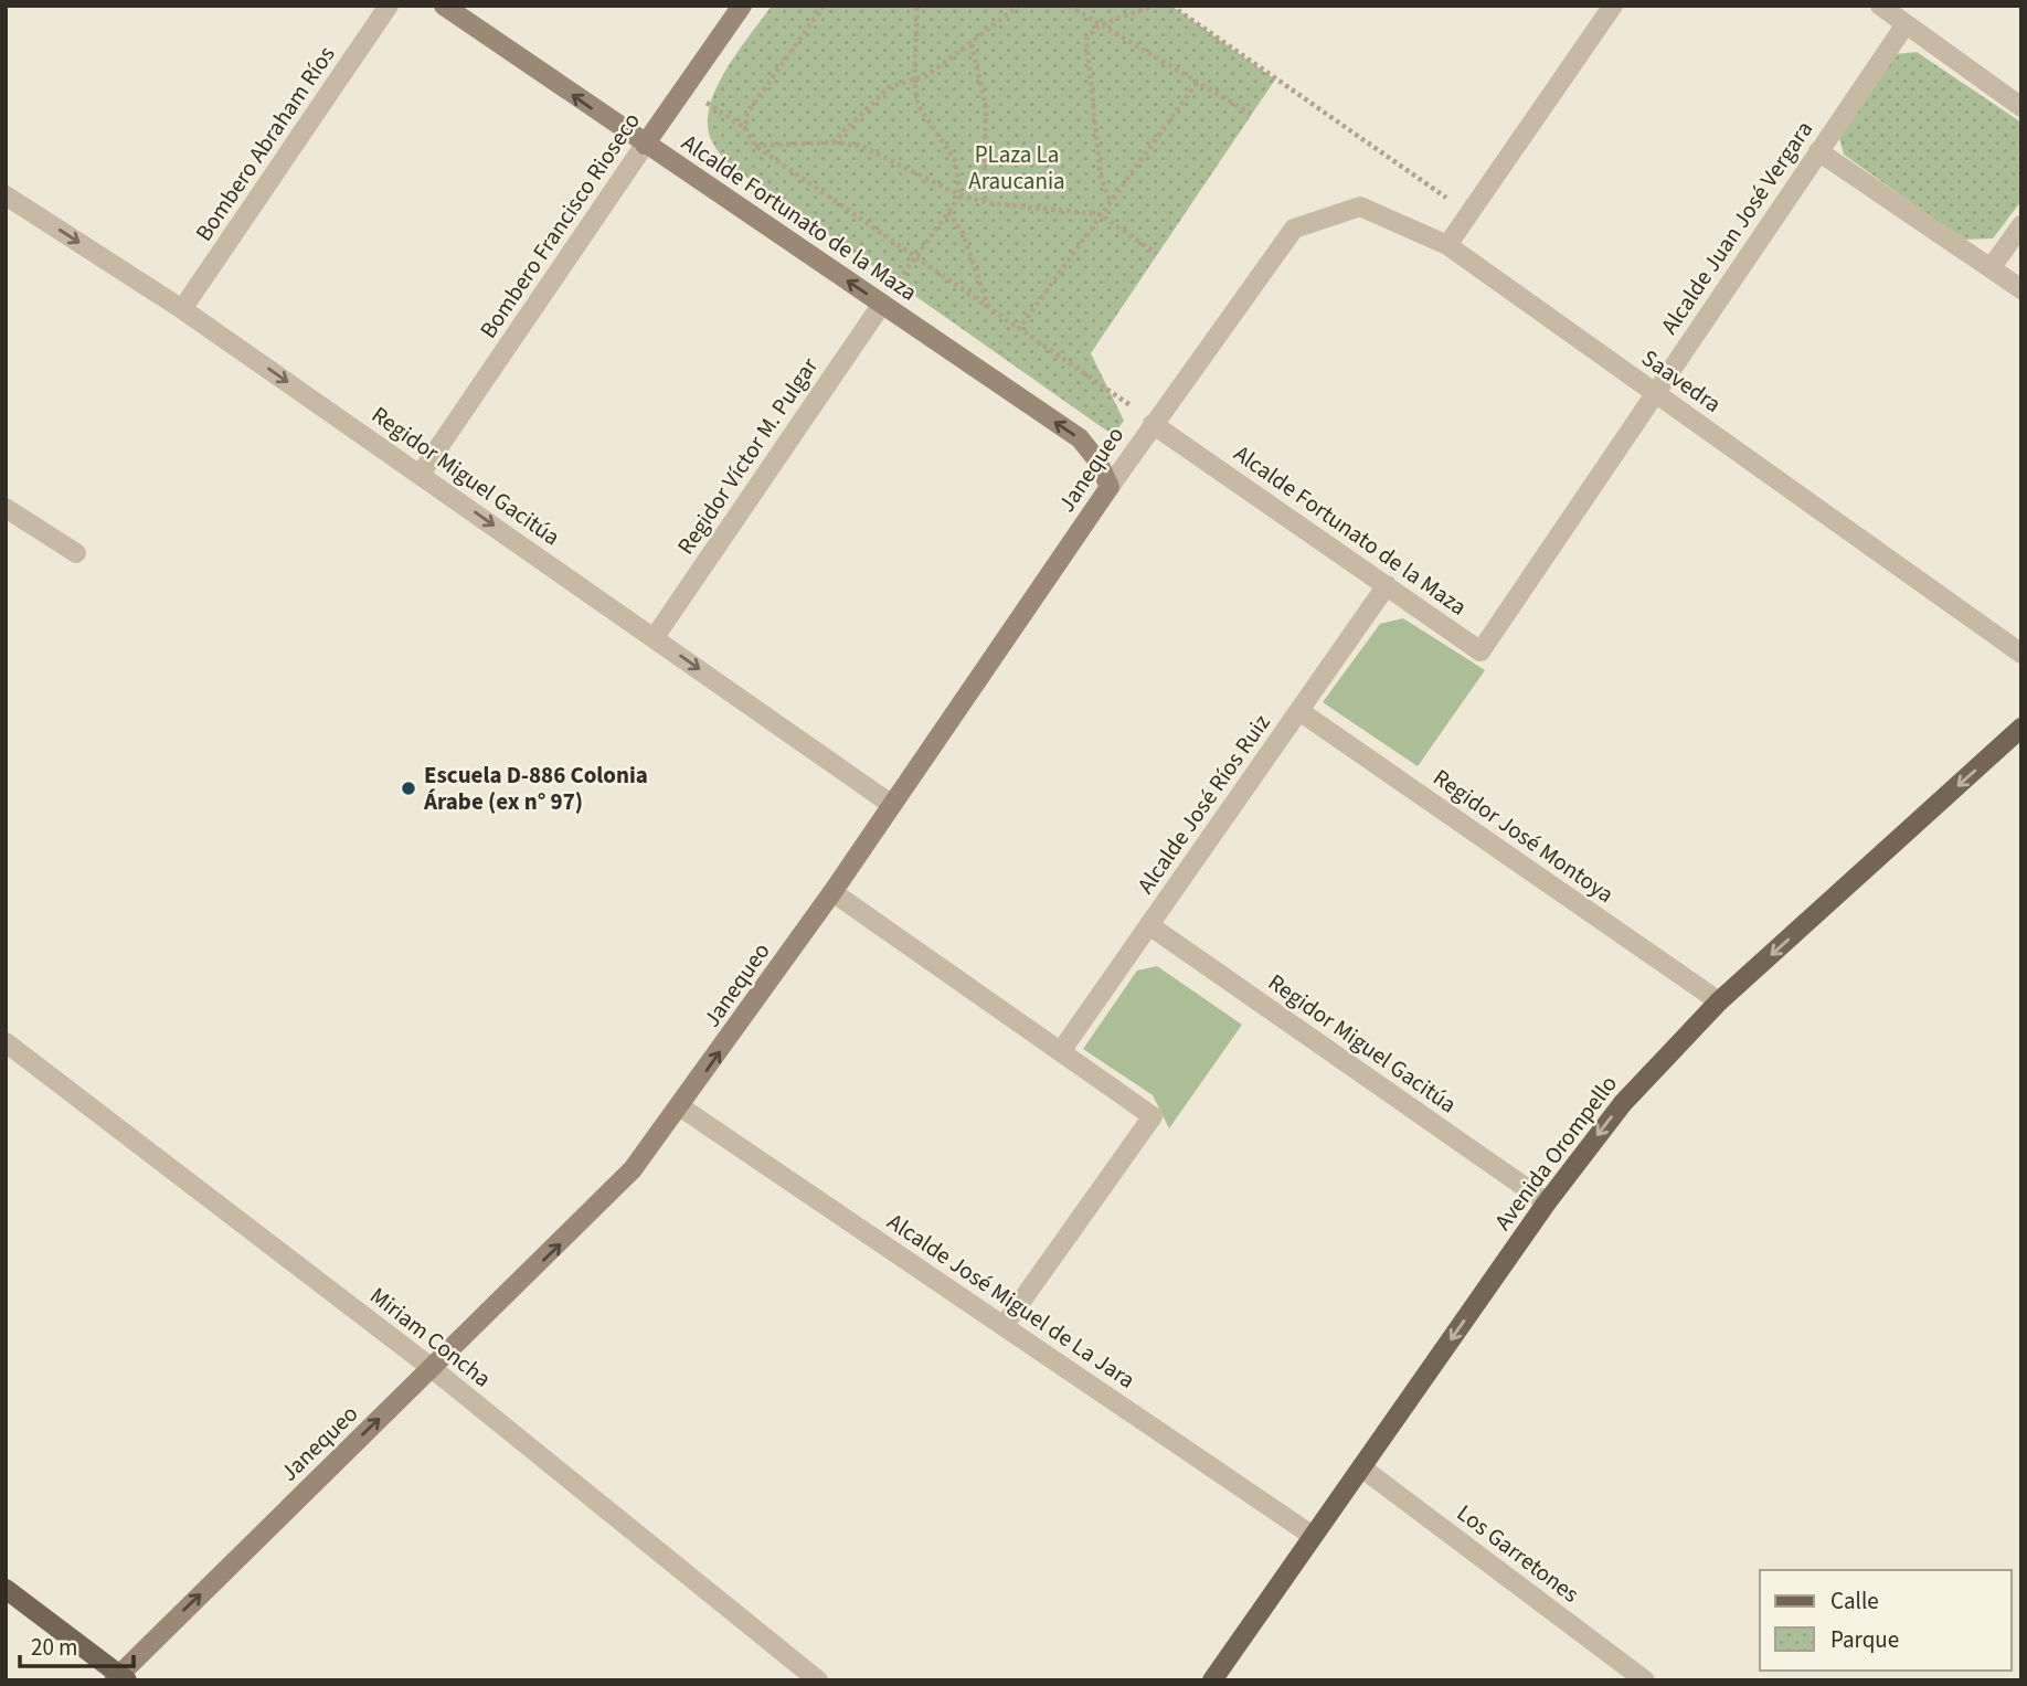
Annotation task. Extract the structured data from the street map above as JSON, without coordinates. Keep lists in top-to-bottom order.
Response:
{
  "streets": {
    "main road": [
      "Alcalde Fortunato de la Maza",
      "Bombero Francisco Rioseco",
      "Janequeo",
      "Avenida Orompello"
    ],
    "street": [
      "Bombero Abraham Ríos",
      "Alcalde Juan José Vergara",
      "Saavedra",
      "Regidor Víctor M. Pulgar",
      "Regidor Miguel Gacitúa",
      "Alcalde José Ríos Ruiz",
      "Regidor José Montoya",
      "Alcalde José Miguel de La Jara",
      "Miriam Concha",
      "Los Garretones"
    ]
  },
  "crossings": [
    ["Bombero Abraham Ríos", "Regidor Miguel Gacitúa"],
    ["Alcalde Fortunato de la Maza", "Bombero Francisco Rioseco"],
    ["Alcalde Fortunato de la Maza", "Alcalde Juan José Vergara"],
    ["Alcalde Fortunato de la Maza", "Regidor Víctor M. Pulgar"],
    ["Alcalde Fortunato de la Maza", "Janequeo"],
    ["Alcalde Fortunato de la Maza", "Alcalde José Ríos Ruiz"],
    ["Bombero Francisco Rioseco", "Regidor Miguel Gacitúa"],
    ["Alcalde Juan José Vergara", "Saavedra"],
    ["Saavedra", "Janequeo"],
    ["Regidor Víctor M. Pulgar", "Regidor Miguel Gacitúa"],
    ["Janequeo", "Regidor Miguel Gacitúa"],
    ["Janequeo", "Alcalde José Miguel de La Jara"],
    ["Janequeo", "Miriam Concha"],
    ["Regidor Miguel Gacitúa", "Alcalde José Ríos Ruiz"],
    ["Regidor Miguel Gacitúa", "Avenida Orompello"],
    ["Alcalde José Ríos Ruiz", "Regidor José Montoya"],
    ["Regidor José Montoya", "Avenida Orompello"],
    ["Avenida Orompello", "Alcalde José Miguel de La Jara"],
    ["Avenida Orompello", "Los Garretones"]
  ],
  "one_way": [
    "Alcalde Fortunato de la Maza",
    "Janequeo",
    "Regidor Miguel Gacitúa",
    "Avenida Orompello"
  ],
  "parks": ["PLaza La Araucania"],
  "places": ["Escuela D-886 Colonia Árabe (ex n° 97)"],
  "legend": ["Calle", "Parque"],
  "scale_bar": "20 m"
}
